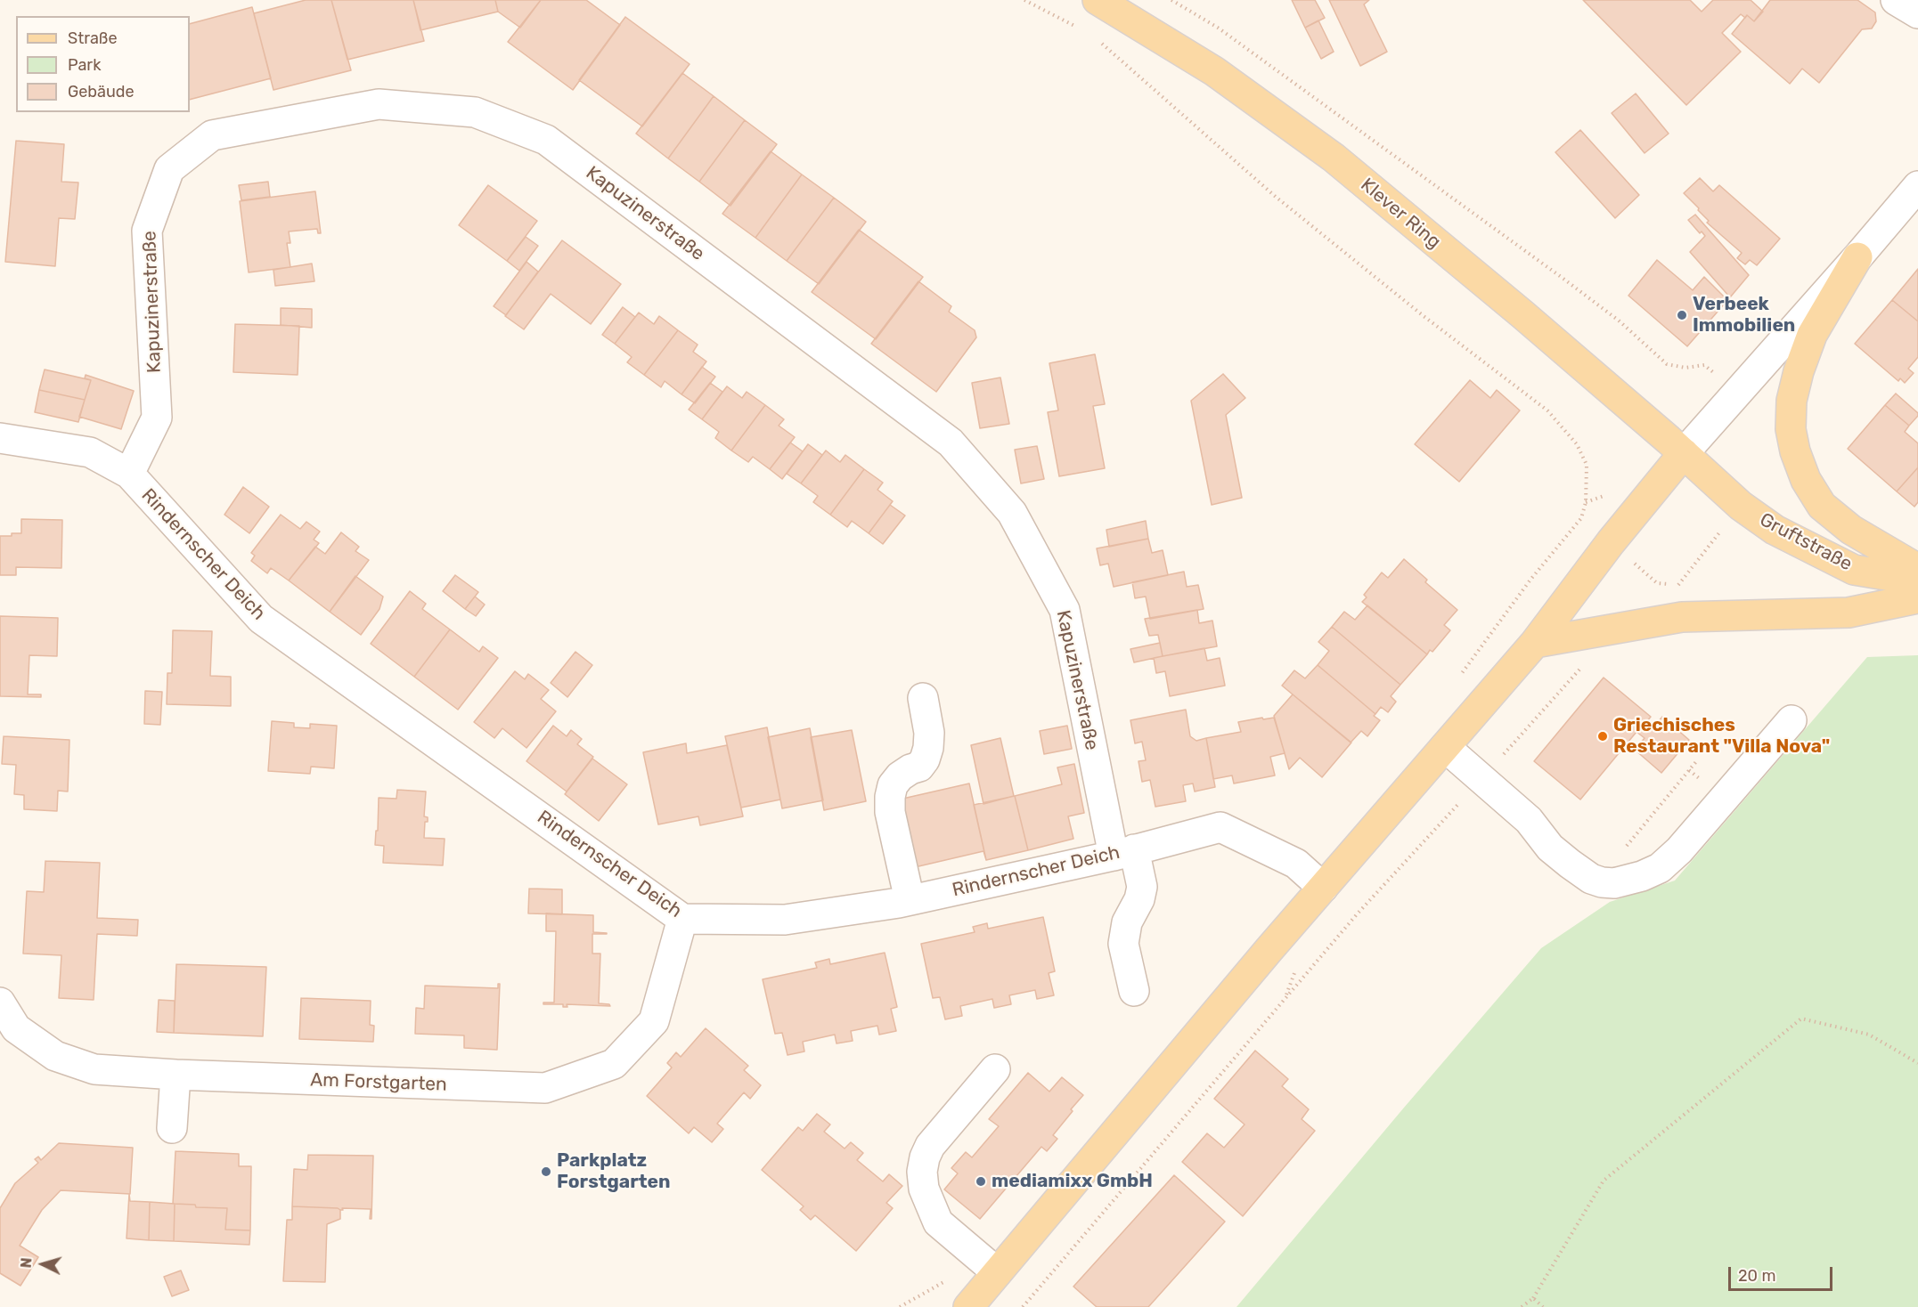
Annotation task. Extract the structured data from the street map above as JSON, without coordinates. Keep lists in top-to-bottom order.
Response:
{
  "streets": {
    "main road": ["Klever Ring", "Gruftstraße"],
    "street": ["Kapuzinerstraße", "Rindernscher Deich", "Am Forstgarten"]
  },
  "crossings": [
    ["Kapuzinerstraße", "Rindernscher Deich"],
    ["Klever Ring", "Gruftstraße"],
    ["Rindernscher Deich", "Am Forstgarten"]
  ],
  "places": [
    "Verbeek Immobilien",
    "Griechisches Restaurant \"Villa Nova\"",
    "Parkplatz Forstgarten",
    "mediamixx GmbH"
  ],
  "legend": ["Straße", "Park", "Gebäude"],
  "scale_bar": "20 m",
  "north": "left"
}
